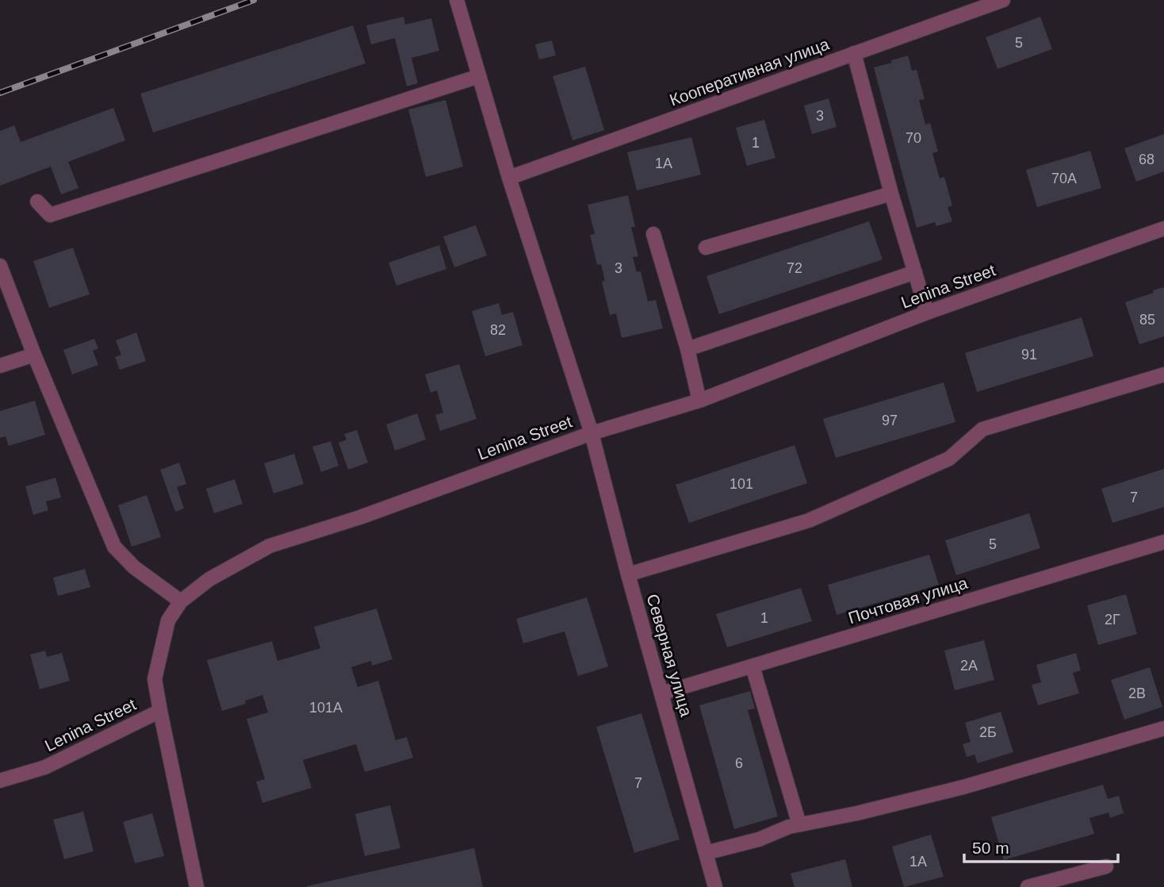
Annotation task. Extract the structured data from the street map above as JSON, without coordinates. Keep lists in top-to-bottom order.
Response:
{
  "streets": {
    "street": [
      "Кооперативная улица",
      "Lenina Street",
      "Почтовая улица",
      "Северная улица"
    ]
  },
  "crossings": [
    ["Кооперативная улица", "Северная улица"],
    ["Lenina Street", "Северная улица"],
    ["Почтовая улица", "Северная улица"]
  ],
  "house_numbers": [
    "5",
    "3",
    "70",
    "1",
    "68",
    "1А",
    "70А",
    "3",
    "72",
    "85",
    "82",
    "91",
    "97",
    "101",
    "7",
    "5",
    "1",
    "2Г",
    "2А",
    "2В",
    "101А",
    "2Б",
    "6",
    "7",
    "1А"
  ],
  "scale_bar": "50 m"
}
